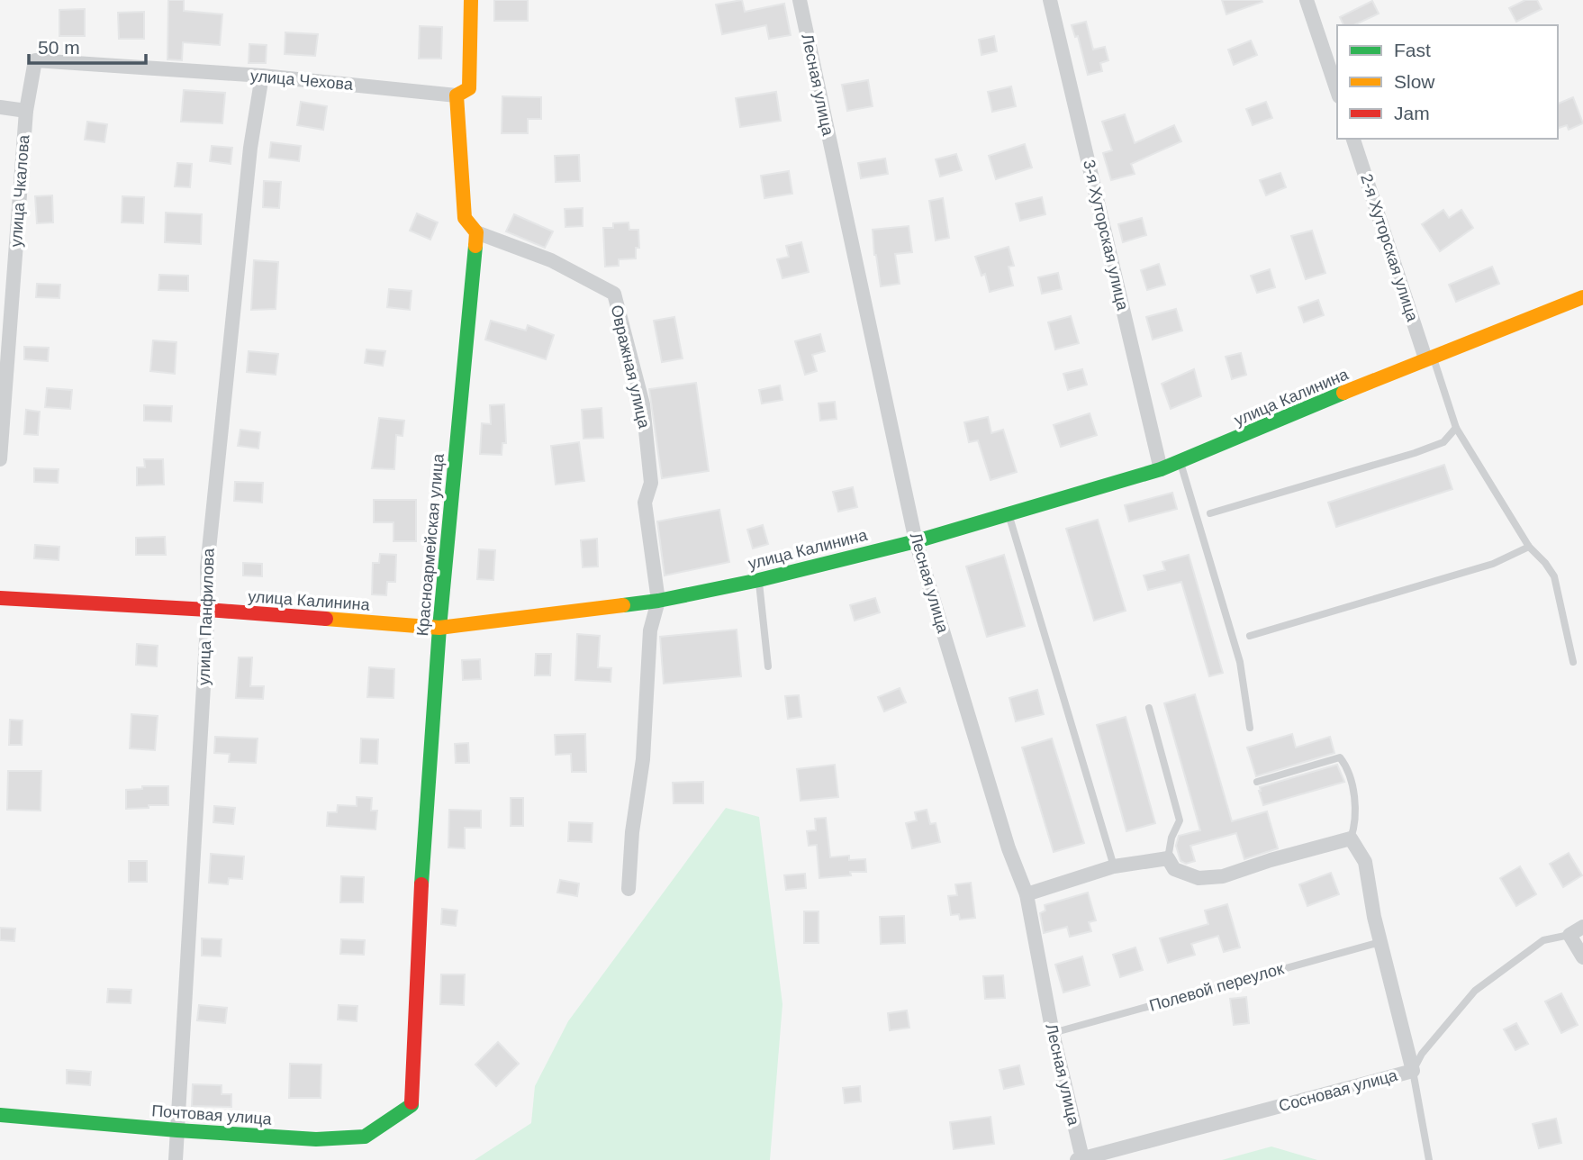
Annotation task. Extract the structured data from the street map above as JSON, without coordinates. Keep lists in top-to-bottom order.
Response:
{
  "streets": {
    "street": [
      "улица Чехова",
      "Лесная улица",
      "улица Чкалова",
      "3-я Хуторская улица",
      "2-я Хуторская улица",
      "Овражная улица",
      "улица Калинина",
      "Красноармейская улица",
      "улица Панфилова",
      "Сосновая улица",
      "Почтовая улица"
    ],
    "lane": ["Полевой переулок"]
  },
  "crossings": [
    ["улица Чехова", "улица Чкалова"],
    ["улица Чехова", "улица Панфилова"],
    ["Лесная улица", "улица Калинина"],
    ["Лесная улица", "Полевой переулок"],
    ["Лесная улица", "Сосновая улица"],
    ["3-я Хуторская улица", "улица Калинина"],
    ["2-я Хуторская улица", "улица Калинина"],
    ["Овражная улица", "улица Калинина"],
    ["Овражная улица", "Красноармейская улица"],
    ["улица Калинина", "Красноармейская улица"],
    ["улица Калинина", "улица Панфилова"],
    ["Красноармейская улица", "Почтовая улица"],
    ["улица Панфилова", "Почтовая улица"]
  ],
  "legend": ["Fast", "Slow", "Jam"],
  "scale_bar": "50 m"
}
